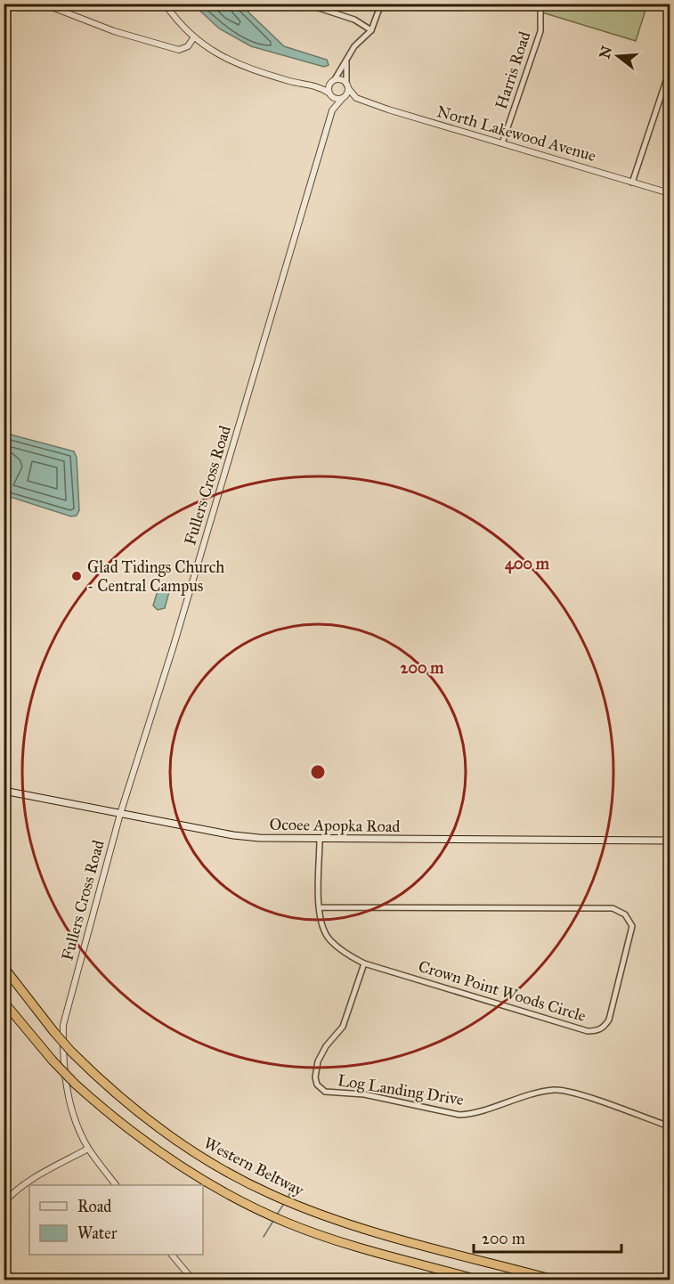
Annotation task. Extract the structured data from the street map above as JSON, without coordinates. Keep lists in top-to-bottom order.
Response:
{
  "streets": {
    "highway": ["Western Beltway"],
    "main road": ["Ocoee Apopka Road"],
    "street": [
      "Harris Road",
      "North Lakewood Avenue",
      "Fullers Cross Road",
      "Crown Point Woods Circle",
      "Log Landing Drive"
    ]
  },
  "crossings": [
    ["Harris Road", "North Lakewood Avenue"],
    ["North Lakewood Avenue", "Fullers Cross Road"],
    ["Fullers Cross Road", "Ocoee Apopka Road"],
    ["Fullers Cross Road", "Western Beltway"],
    ["Ocoee Apopka Road", "Crown Point Woods Circle"],
    ["Crown Point Woods Circle", "Log Landing Drive"]
  ],
  "places": ["Glad Tidings Church - Central Campus"],
  "legend": ["Road", "Water"],
  "scale_bar": "200 m",
  "north": "left",
  "rings": ["400 m", "200 m"]
}
